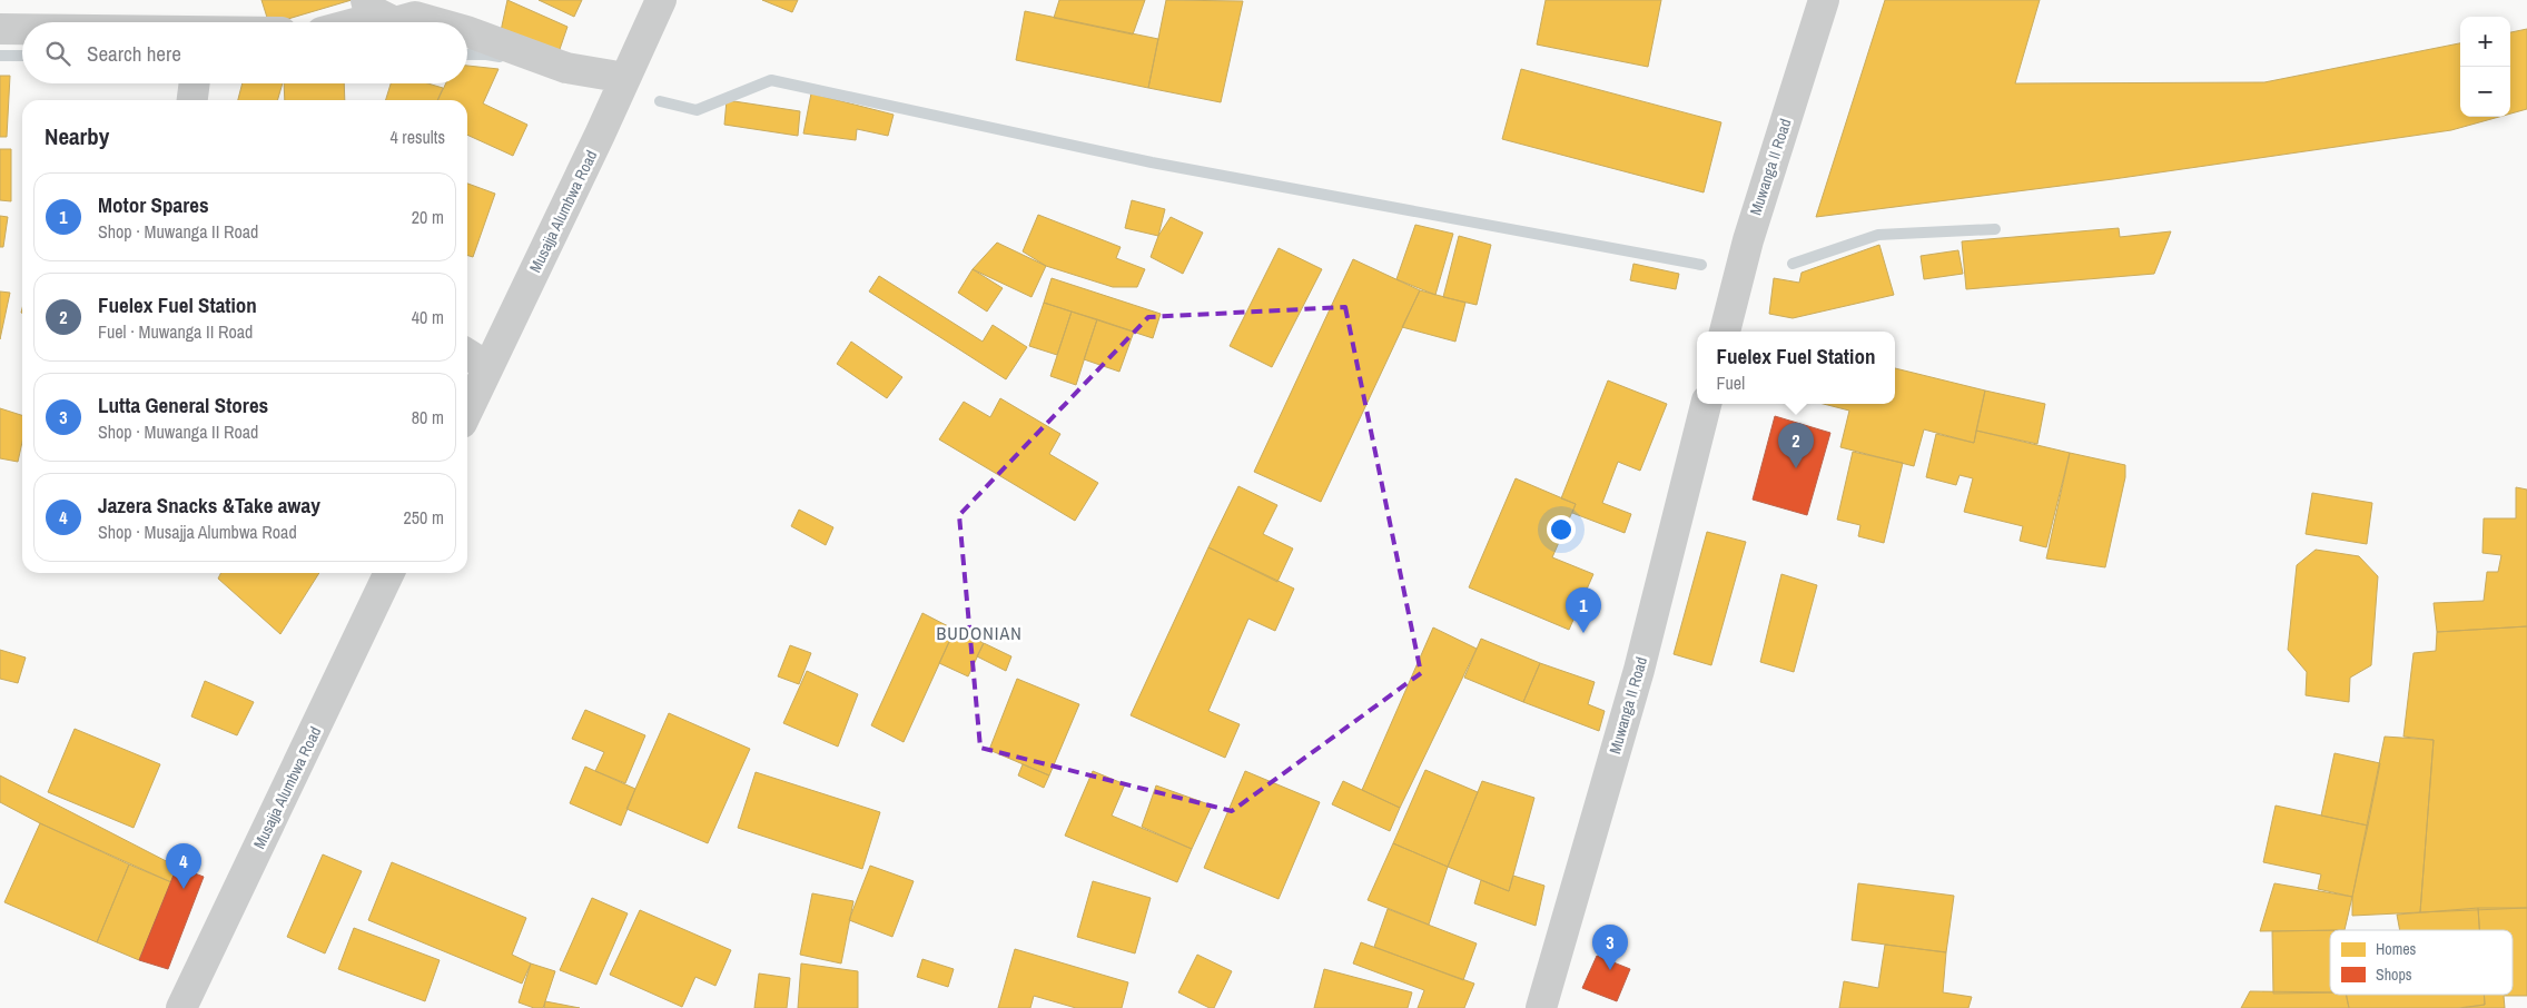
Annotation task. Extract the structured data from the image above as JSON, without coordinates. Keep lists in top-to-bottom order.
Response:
{
  "streets": {
    "street": ["Muwanga II Road", "Musajja Alumbwa Road"]
  },
  "districts": ["BUDONIAN"],
  "legend": ["Homes", "Shops"],
  "page": {
    "map_buttons": ["+", "−"],
    "search": "Search here",
    "heading": ["Nearby", "4 results"],
    "list": [
      {
        "mark": "1",
        "name": "Motor Spares",
        "note": "Shop · Muwanga II Road",
        "value": "20 m"
      },
      {
        "mark": "2",
        "name": "Fuelex Fuel Station",
        "note": "Fuel · Muwanga II Road",
        "value": "40 m"
      },
      {
        "mark": "3",
        "name": "Lutta General Stores",
        "note": "Shop · Muwanga II Road",
        "value": "80 m"
      },
      {
        "mark": "4",
        "name": "Jazera Snacks &Take away",
        "note": "Shop · Musajja Alumbwa Road",
        "value": "250 m"
      }
    ],
    "popup": ["Fuelex Fuel Station", "Fuel"],
    "pins": [
      "2",
      "1",
      "4",
      "3"
    ]
  }
}
